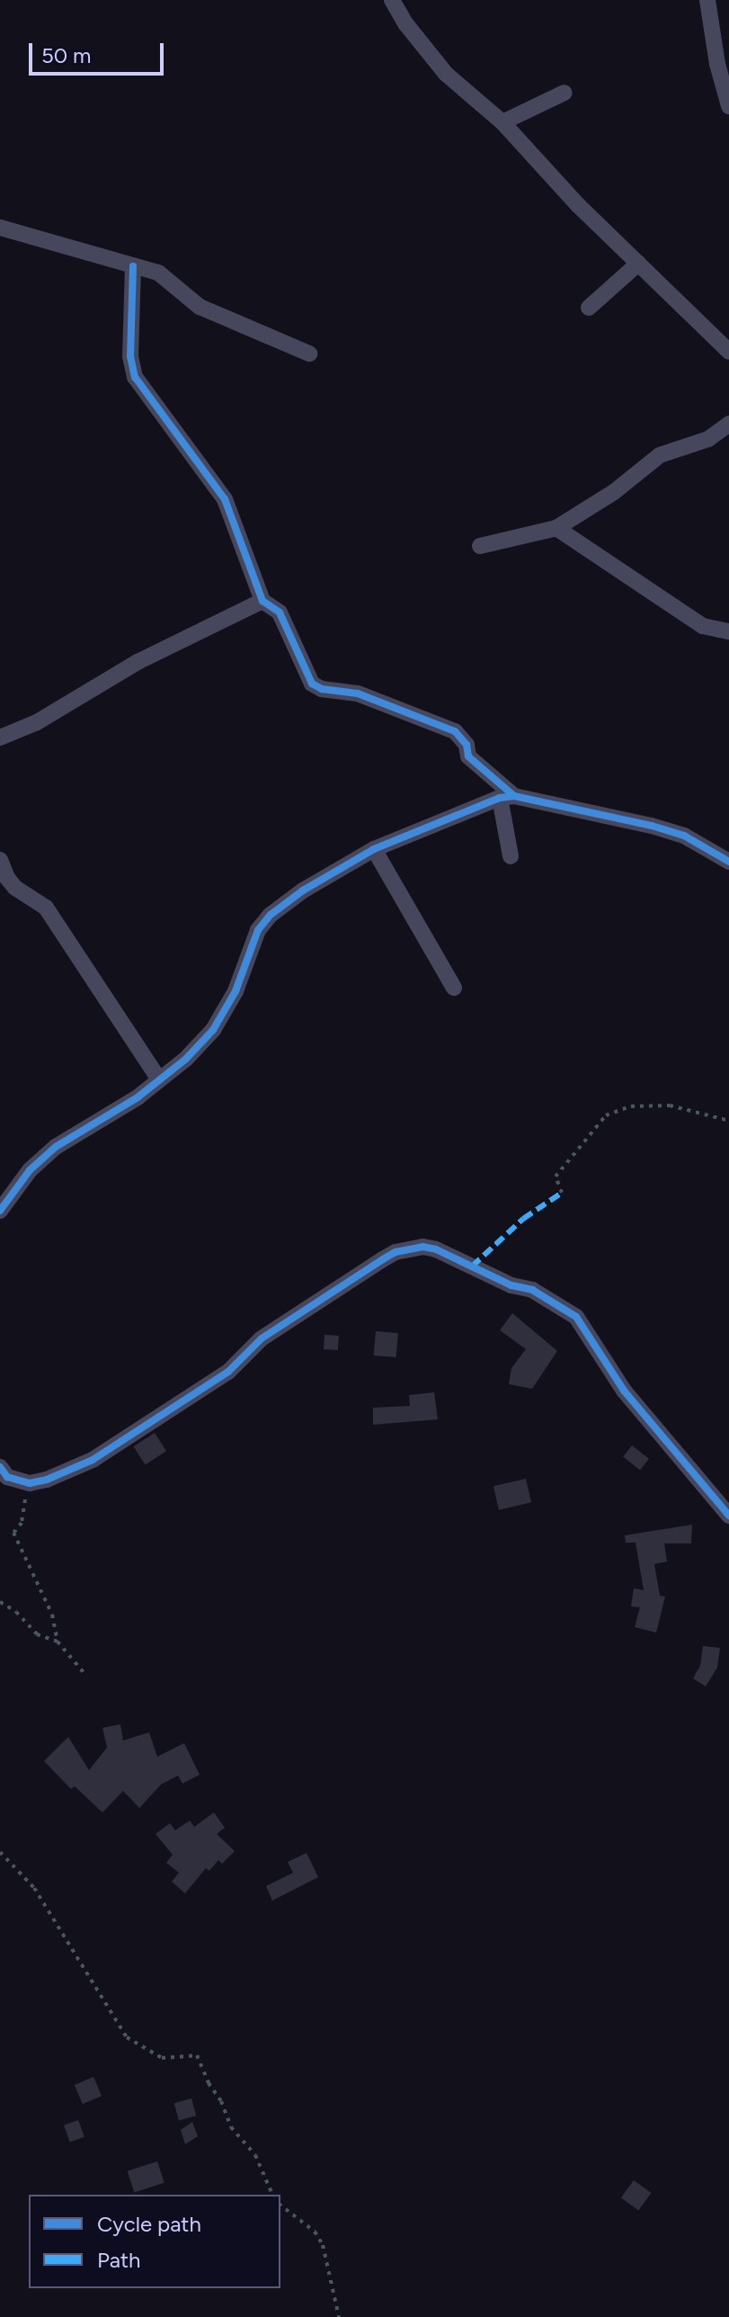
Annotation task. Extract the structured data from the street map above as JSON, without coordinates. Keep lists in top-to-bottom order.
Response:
{
  "legend": ["Cycle path", "Path"],
  "scale_bar": "50 m"
}
